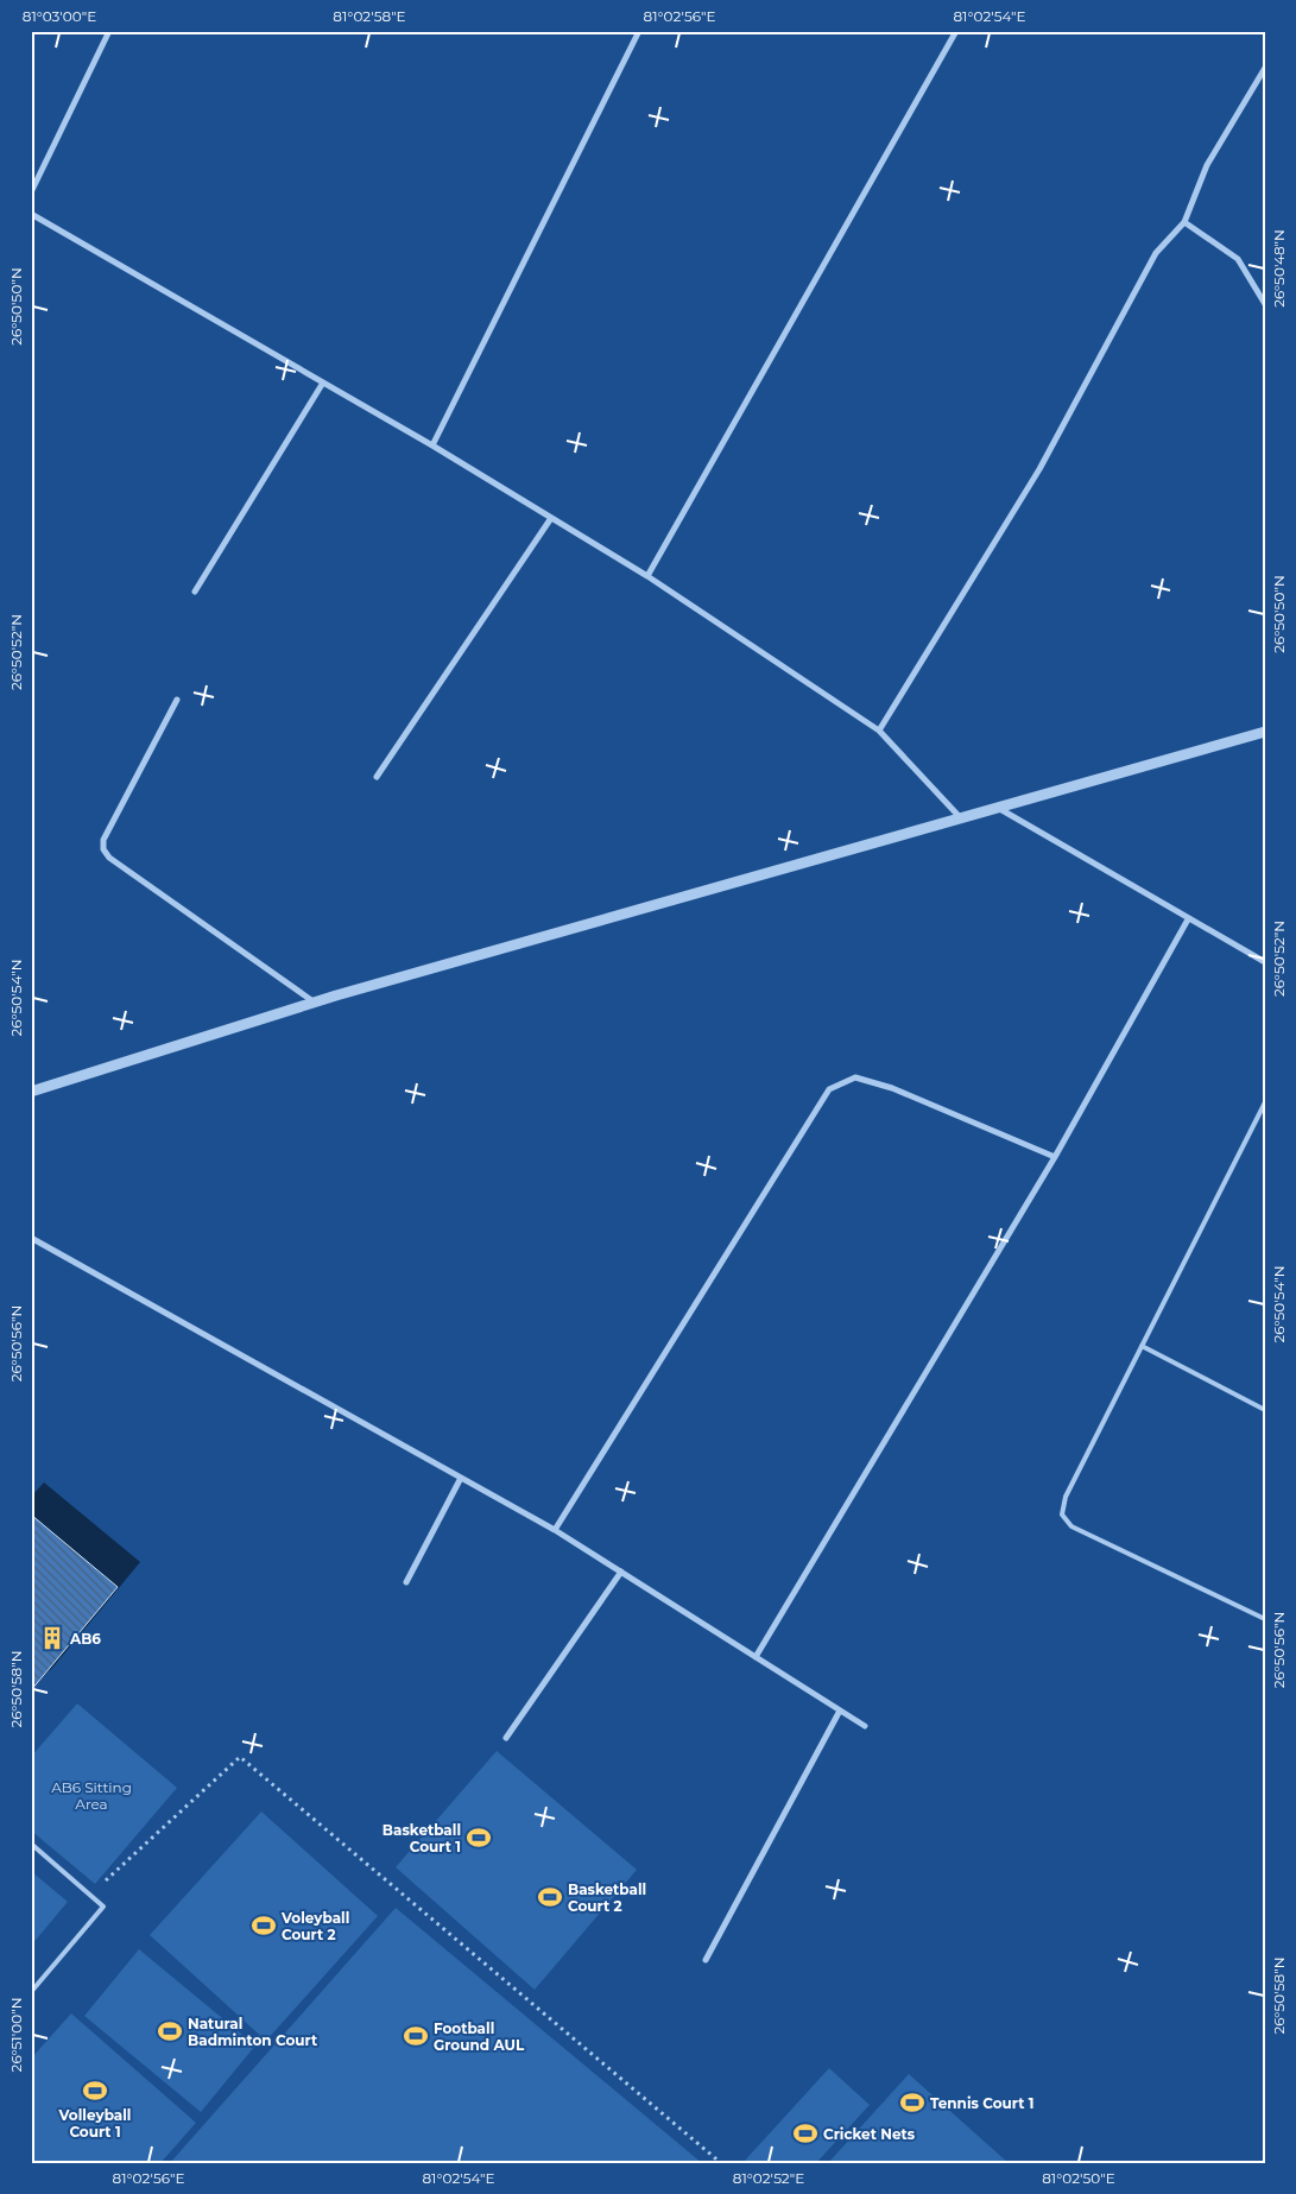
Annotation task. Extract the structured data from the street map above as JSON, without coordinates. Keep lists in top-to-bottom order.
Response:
{
  "parks": ["AB6 Sitting Area"],
  "places": {
    "building": ["AB6"],
    "sports": [
      "Basketball Court 1",
      "Basketball Court 2",
      "Voleyball Court 2",
      "Natural Badminton Court",
      "Football Ground AUL",
      "Volleyball Court 1",
      "Tennis Court 1",
      "Cricket Nets"
    ]
  },
  "coordinates": [
    "81°03'00\"E",
    "81°02'58\"E",
    "81°02'56\"E",
    "81°02'54\"E",
    "26°50'48\"N",
    "26°50'50\"N",
    "26°50'52\"N",
    "26°50'54\"N",
    "26°50'56\"N",
    "26°50'58\"N",
    "26°51'00\"N",
    "81°02'52\"E",
    "81°02'50\"E"
  ]
}
